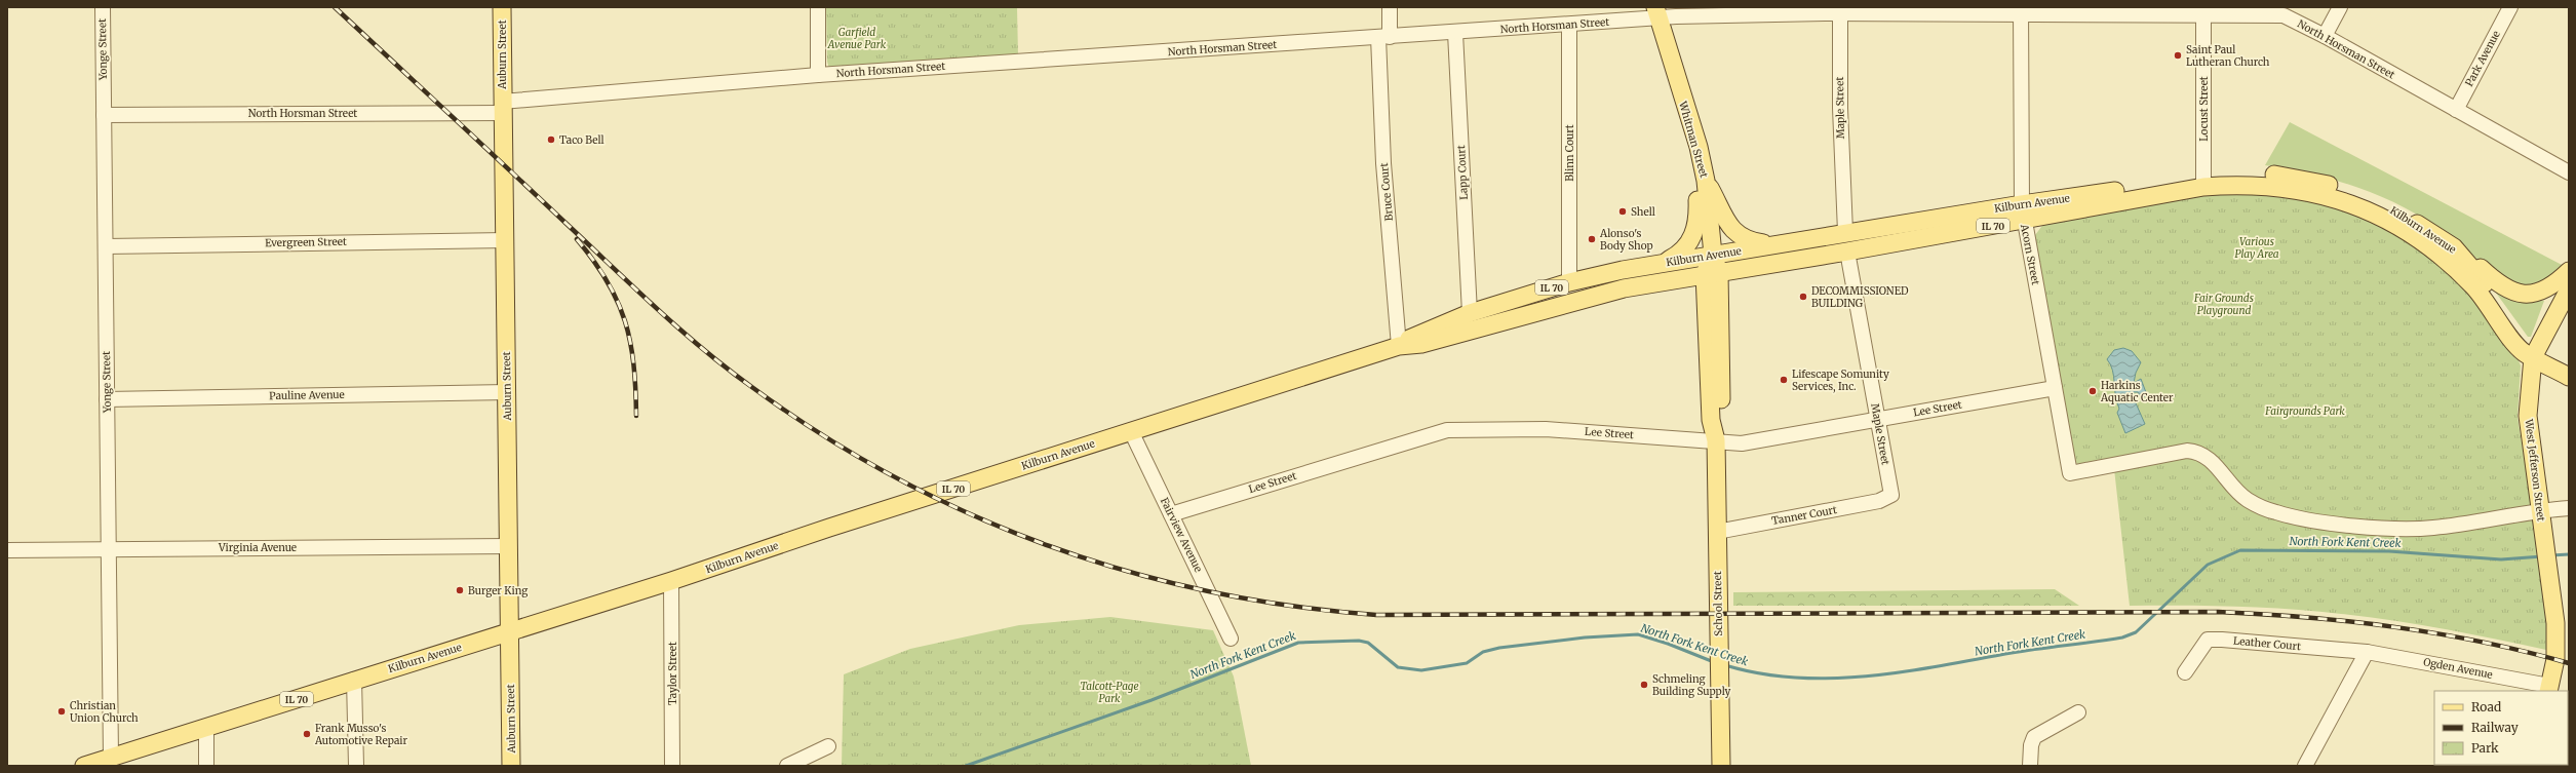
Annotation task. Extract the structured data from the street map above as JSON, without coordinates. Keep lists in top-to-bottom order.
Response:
{
  "streets": {
    "main road": [
      "Auburn Street",
      "Whitman Street",
      "Kilburn Avenue",
      "IL 70",
      "West Jefferson Street",
      "School Street"
    ],
    "street": [
      "North Horsman Street",
      "Yonge Street",
      "Park Avenue",
      "Maple Street",
      "Locust Street",
      "Blinn Court",
      "Lapp Court",
      "Bruce Court",
      "Evergreen Street",
      "Acorn Street",
      "Pauline Avenue",
      "Lee Street",
      "Tanner Court",
      "Fairview Avenue",
      "Virginia Avenue",
      "Leather Court",
      "Ogden Avenue",
      "Taylor Street"
    ]
  },
  "crossings": [
    ["North Horsman Street", "Yonge Street"],
    ["North Horsman Street", "Auburn Street"],
    ["North Horsman Street", "Park Avenue"],
    ["North Horsman Street", "Maple Street"],
    ["North Horsman Street", "Locust Street"],
    ["North Horsman Street", "Whitman Street"],
    ["North Horsman Street", "Blinn Court"],
    ["North Horsman Street", "Lapp Court"],
    ["North Horsman Street", "Bruce Court"],
    ["North Horsman Street", "Acorn Street"],
    ["Yonge Street", "Kilburn Avenue"],
    ["Yonge Street", "Evergreen Street"],
    ["Yonge Street", "Pauline Avenue"],
    ["Yonge Street", "Virginia Avenue"],
    ["Auburn Street", "Kilburn Avenue"],
    ["Auburn Street", "Evergreen Street"],
    ["Auburn Street", "Pauline Avenue"],
    ["Auburn Street", "Virginia Avenue"],
    ["Maple Street", "Kilburn Avenue"],
    ["Maple Street", "Lee Street"],
    ["Maple Street", "Tanner Court"],
    ["Locust Street", "Kilburn Avenue"],
    ["Whitman Street", "Kilburn Avenue"],
    ["Whitman Street", "School Street"],
    ["Blinn Court", "Kilburn Avenue"],
    ["Lapp Court", "Kilburn Avenue"],
    ["Bruce Court", "Kilburn Avenue"],
    ["Kilburn Avenue", "Acorn Street"],
    ["Kilburn Avenue", "West Jefferson Street"],
    ["Kilburn Avenue", "Fairview Avenue"],
    ["Kilburn Avenue", "School Street"],
    ["Kilburn Avenue", "Taylor Street"],
    ["Acorn Street", "Lee Street"],
    ["Acorn Street", "West Jefferson Street"],
    ["Lee Street", "Fairview Avenue"],
    ["Lee Street", "School Street"],
    ["West Jefferson Street", "Ogden Avenue"],
    ["Tanner Court", "School Street"],
    ["Leather Court", "Ogden Avenue"]
  ],
  "water": ["North Fork Kent Creek"],
  "parks": [
    "Garfield Avenue Park",
    "Various Play Area",
    "Fair Grounds Playground",
    "Fairgrounds Park",
    "Talcott-Page Park"
  ],
  "places": [
    "Saint Paul Lutheran Church",
    "Taco Bell",
    "Shell",
    "Alonso's Body Shop",
    "DECOMMISSIONED BUILDING",
    "Lifescape Somunity Services, Inc.",
    "Harkins Aquatic Center",
    "Burger King",
    "Schmeling Building Supply",
    "Christian Union Church",
    "Frank Musso's Automotive Repair"
  ],
  "legend": ["Road", "Railway", "Park"]
}
